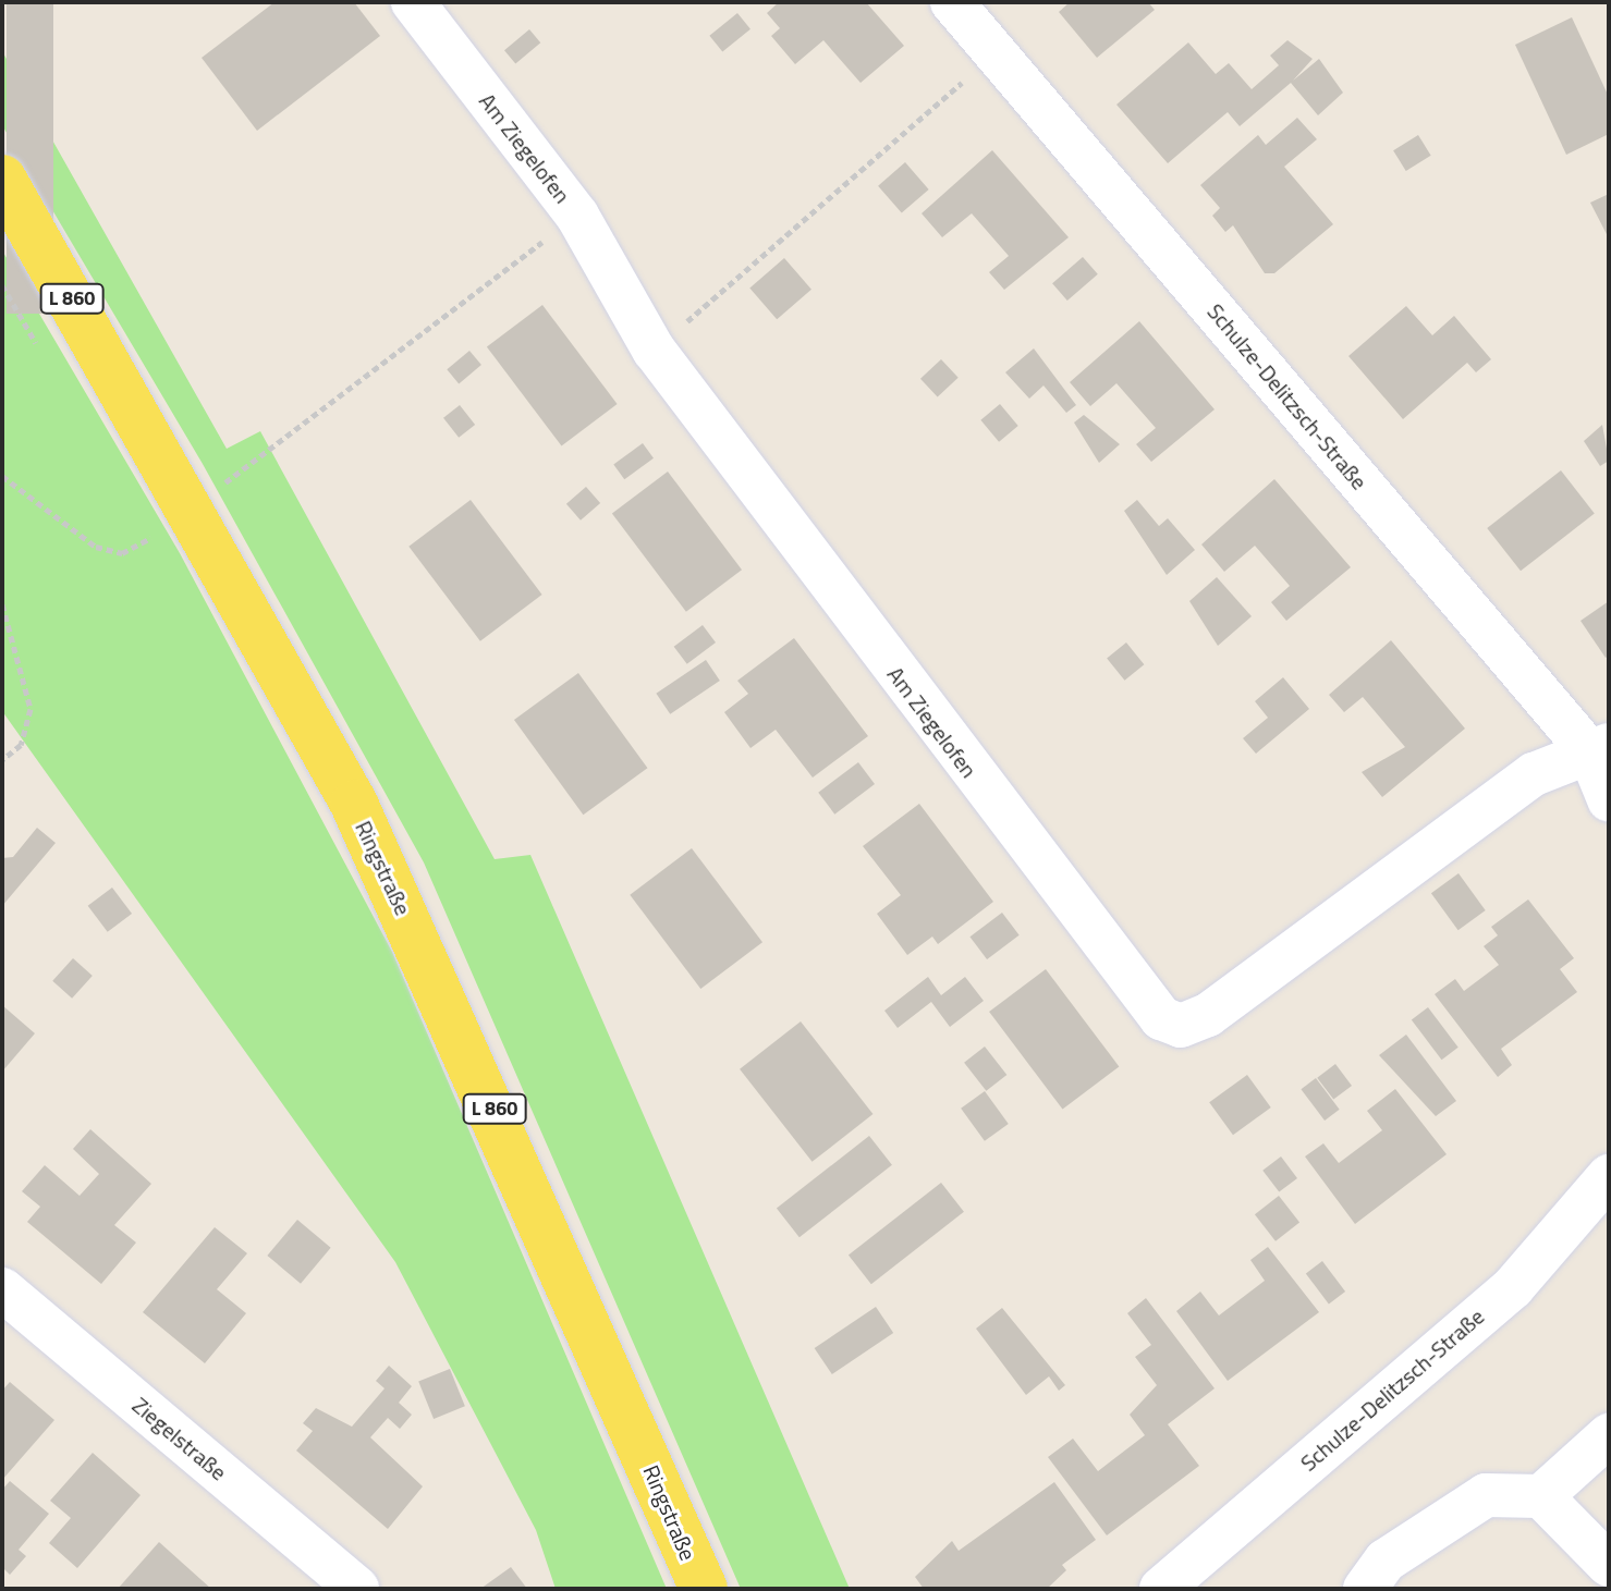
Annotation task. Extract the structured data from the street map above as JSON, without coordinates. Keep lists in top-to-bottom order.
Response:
{
  "streets": {
    "main road": ["L 860", "Ringstraße"],
    "street": ["Am Ziegelofen", "Schulze-Delitzsch-Straße", "Ziegelstraße"]
  },
  "crossings": [
    ["Am Ziegelofen", "Schulze-Delitzsch-Straße"]
  ]
}
